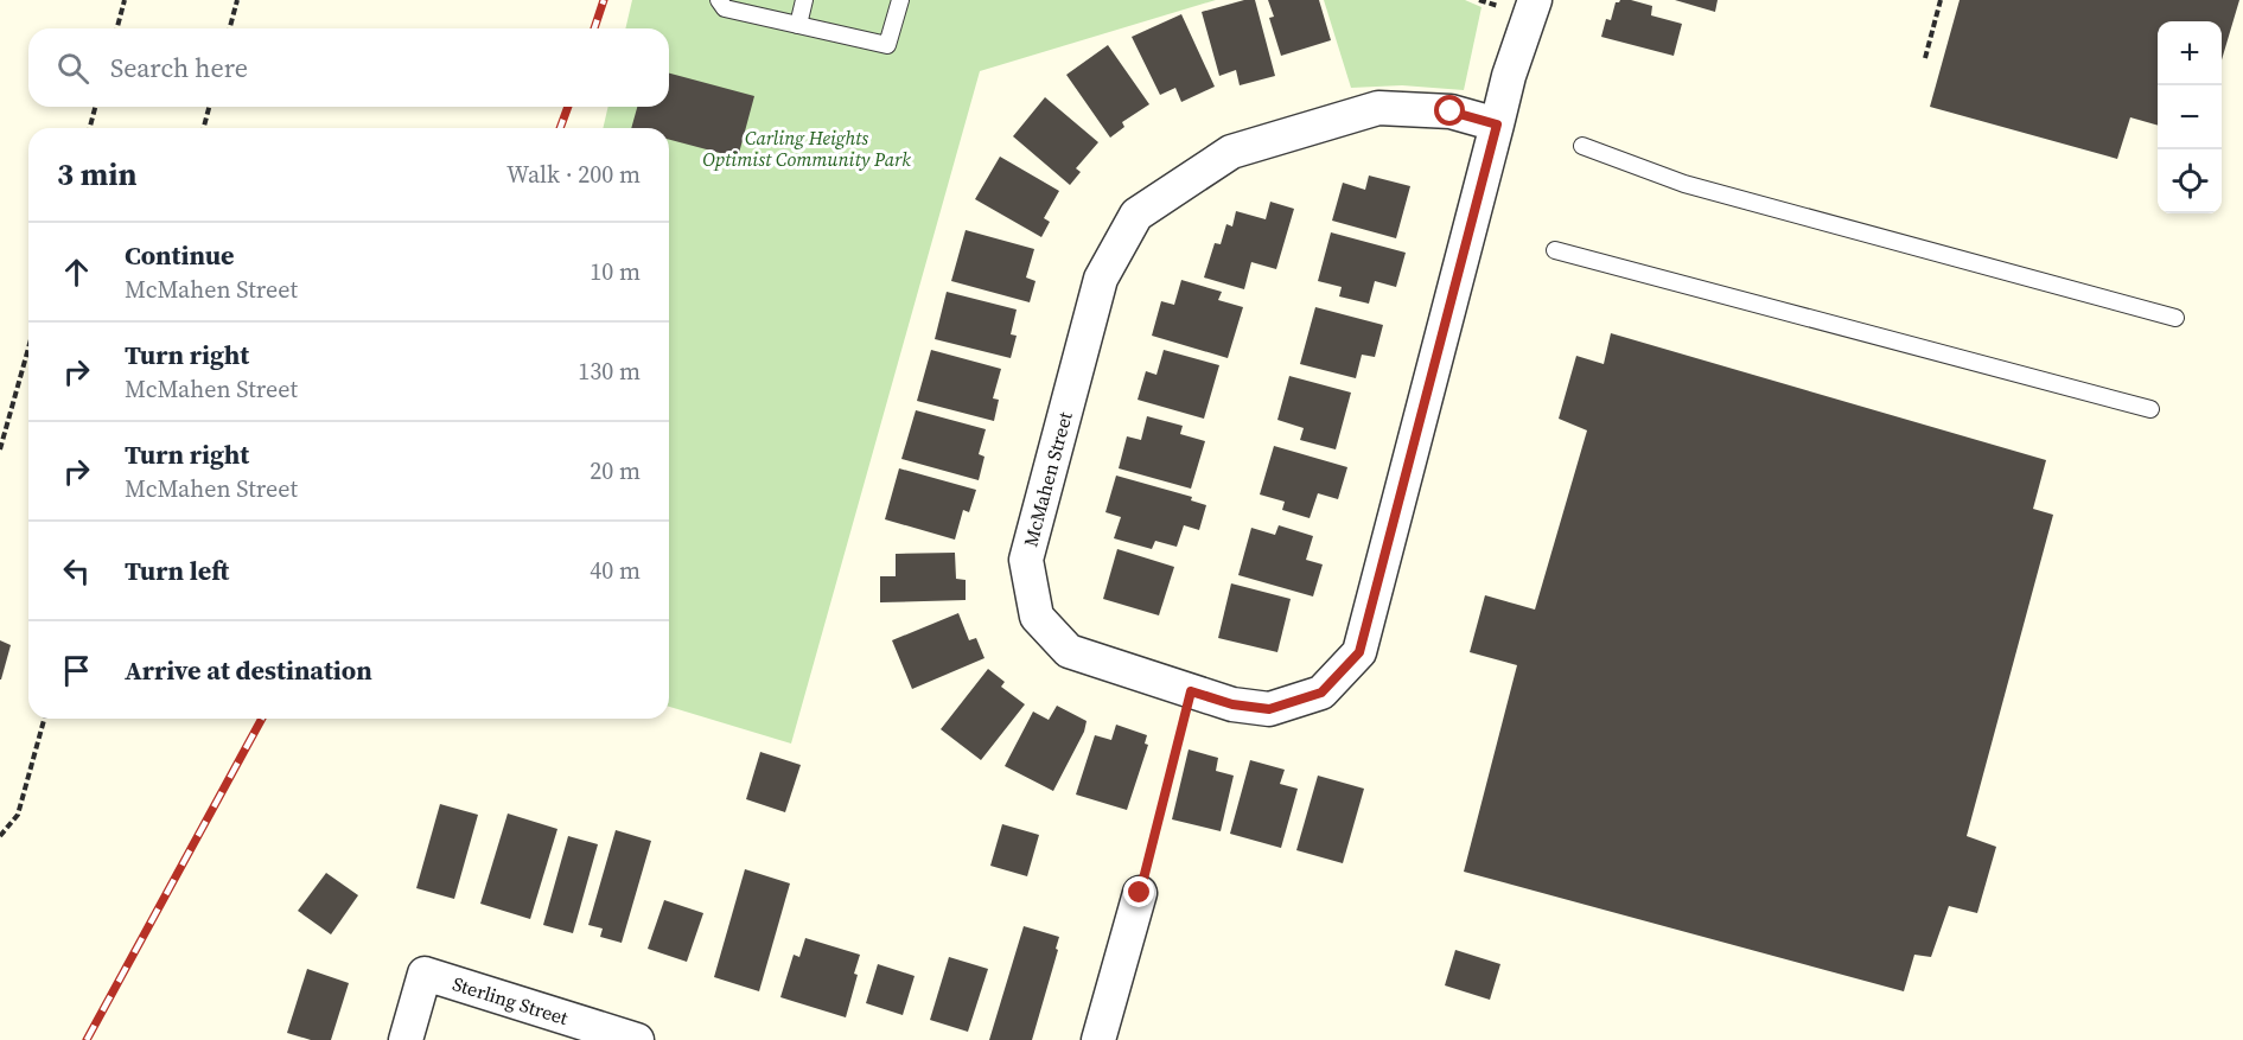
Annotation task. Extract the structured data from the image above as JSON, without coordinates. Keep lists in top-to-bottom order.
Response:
{
  "streets": {
    "street": ["McMahen Street", "Sterling Street"]
  },
  "parks": ["Carling Heights Optimist Community Park"],
  "page": {
    "map_buttons": ["+", "−"],
    "search": "Search here",
    "heading": ["3 min", "Walk · 200 m"],
    "list": [
      ["Continue", "McMahen Street", "10 m"],
      ["Turn right", "McMahen Street", "130 m"],
      ["Turn right", "McMahen Street", "20 m"],
      ["Turn left", "40 m"],
      "Arrive at destination"
    ]
  }
}
